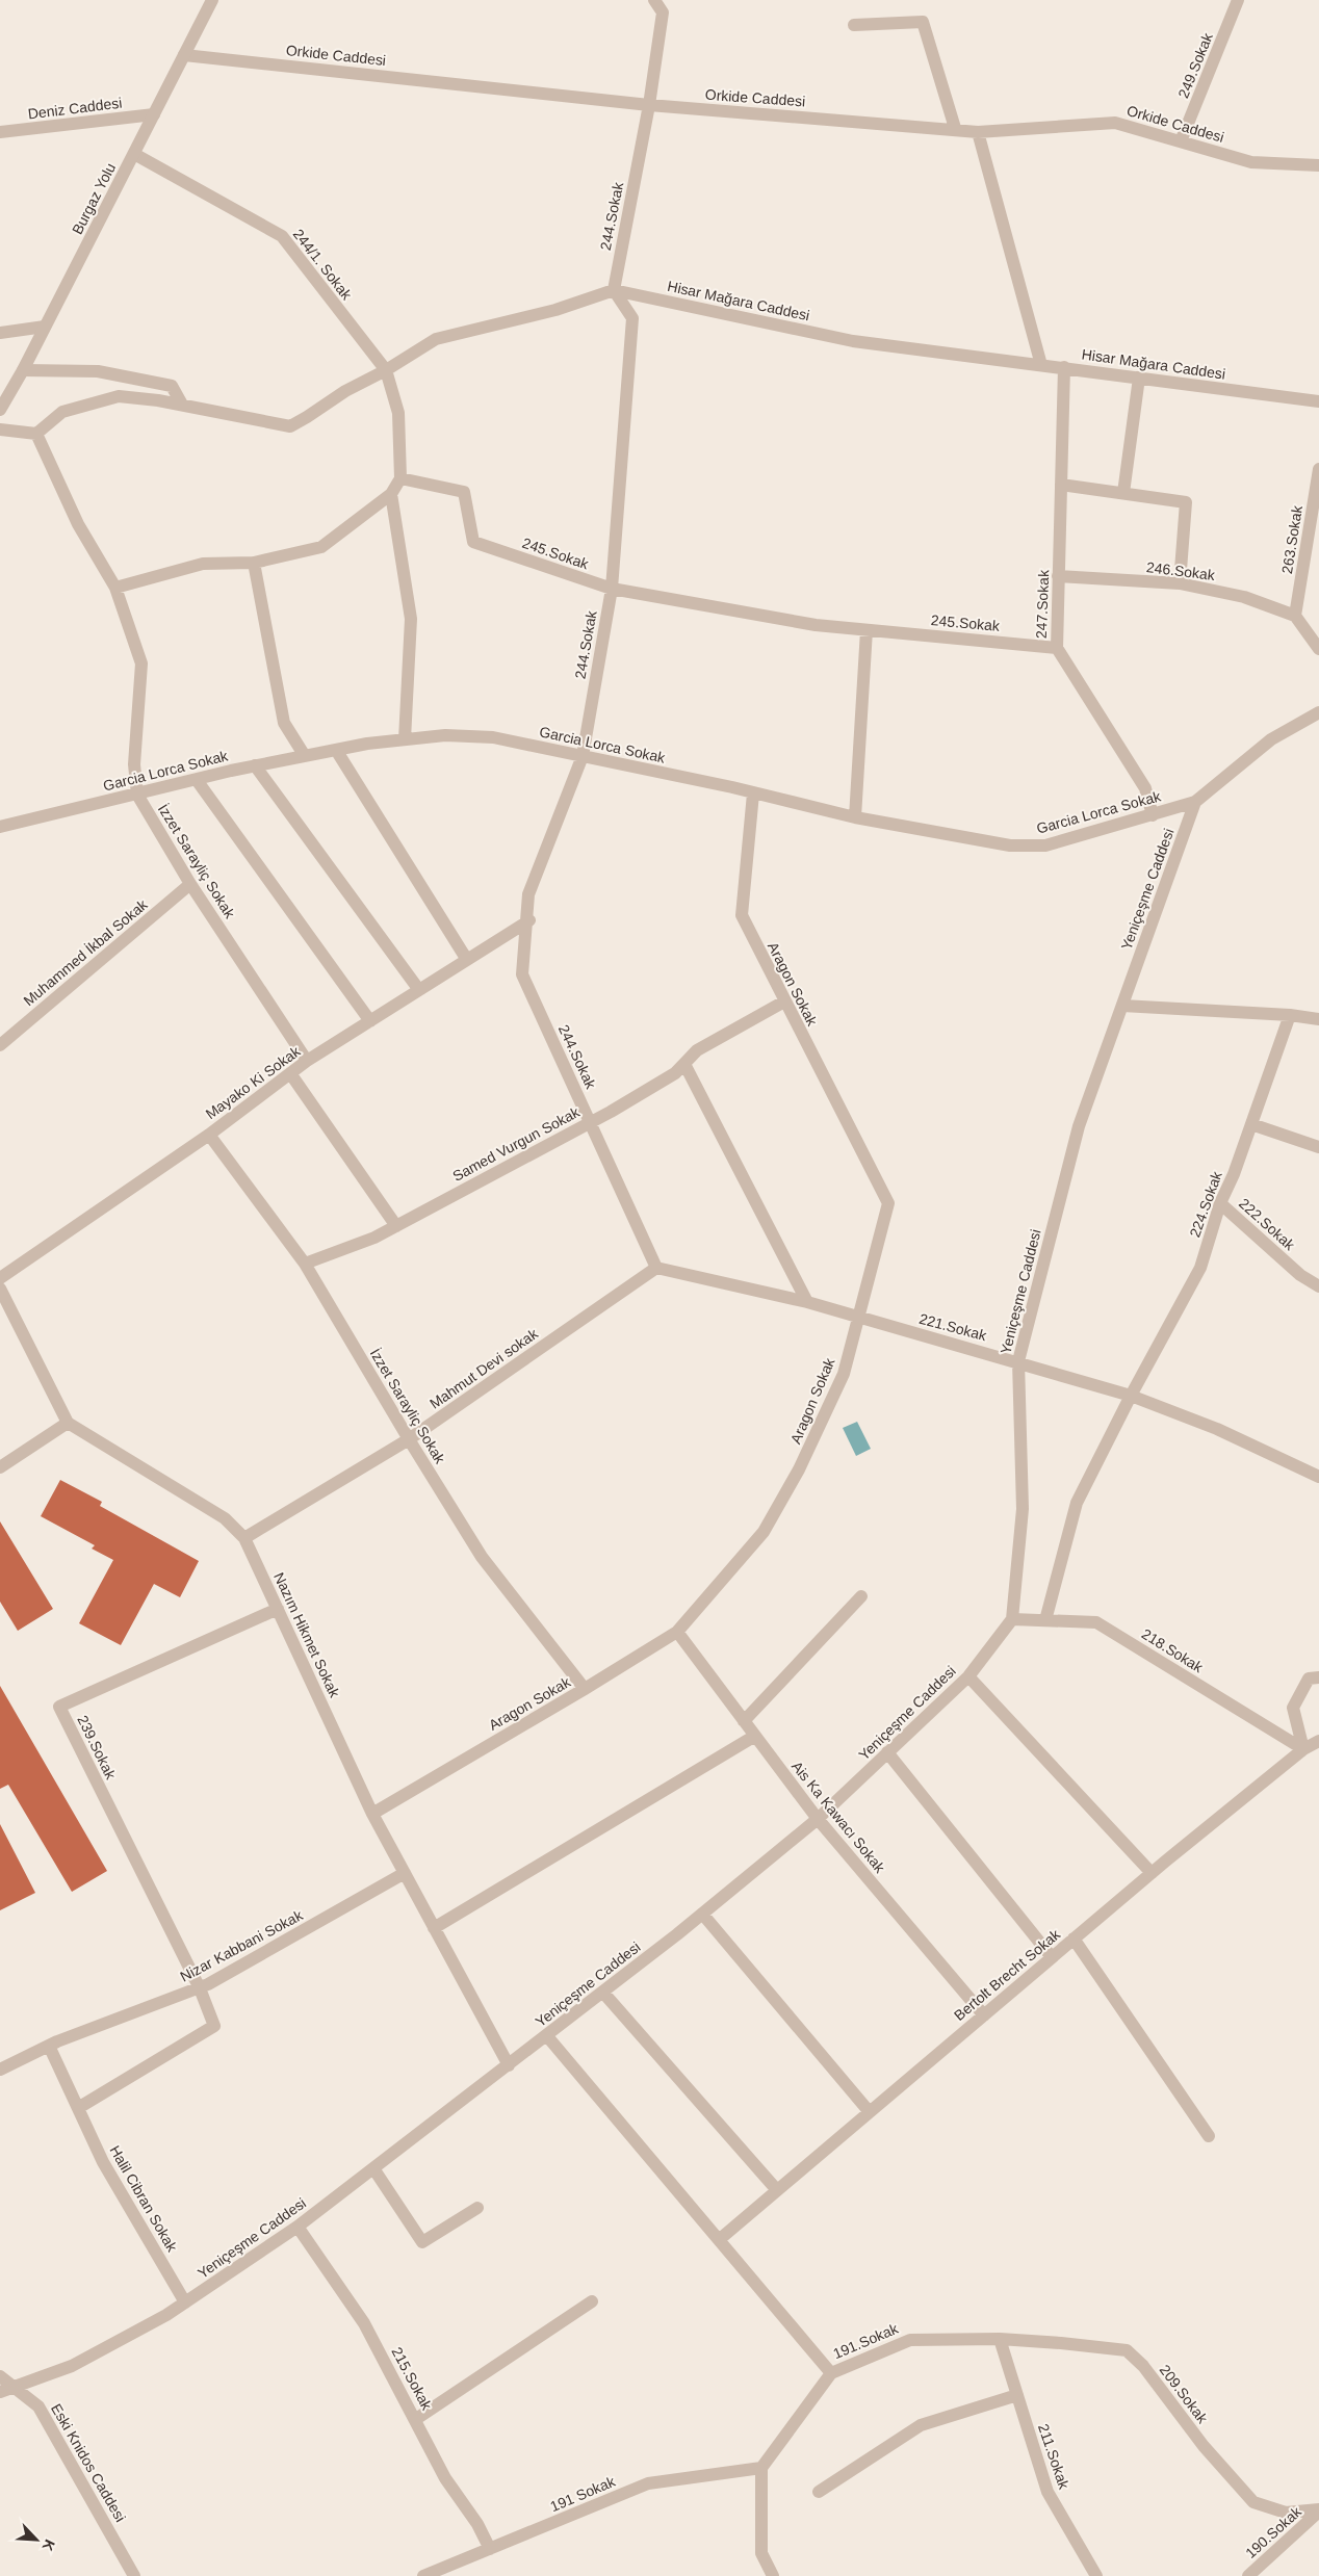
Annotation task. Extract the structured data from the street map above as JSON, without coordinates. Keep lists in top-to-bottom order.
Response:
{
  "streets": {
    "street": [
      "Orkide Caddesi",
      "249.Sokak",
      "Deniz Caddesi",
      "Burgaz Yolu",
      "244.Sokak",
      "244/1. Sokak",
      "Hisar Mağara Caddesi",
      "263.Sokak",
      "245.Sokak",
      "246.Sokak",
      "247.Sokak",
      "Garcia Lorca Sokak",
      "İzzet Sarayliç Sokak",
      "Yeniçeşme Caddesi",
      "Muhammed İkbal Sokak",
      "Aragon Sokak",
      "Mayako Ki Sokak",
      "Samed Vurgun Sokak",
      "224.Sokak",
      "222.Sokak",
      "221.Sokak",
      "Mahmut Devi sokak",
      "Nazım Hikmet Sokak",
      "218.Sokak",
      "239.Sokak",
      "Ais Ka Kawacı Sokak",
      "Nizar Kabbani Sokak",
      "Bertolt Brecht Sokak",
      "Halil Cibran Sokak",
      "191.Sokak",
      "215.Sokak",
      "209.Sokak",
      "211.Sokak",
      "Eski Knidos Caddesi",
      "191 Sokak",
      "190.Sokak"
    ]
  },
  "crossings": [
    ["Orkide Caddesi", "249.Sokak"],
    ["Orkide Caddesi", "Burgaz Yolu"],
    ["Orkide Caddesi", "244.Sokak"],
    ["Deniz Caddesi", "Burgaz Yolu"],
    ["Burgaz Yolu", "244/1. Sokak"],
    ["244.Sokak", "Hisar Mağara Caddesi"],
    ["244.Sokak", "245.Sokak"],
    ["244.Sokak", "Garcia Lorca Sokak"],
    ["244.Sokak", "Mayako Ki Sokak"],
    ["244.Sokak", "Samed Vurgun Sokak"],
    ["244.Sokak", "221.Sokak"],
    ["244.Sokak", "Mahmut Devi sokak"],
    ["Hisar Mağara Caddesi", "247.Sokak"],
    ["263.Sokak", "246.Sokak"],
    ["245.Sokak", "247.Sokak"],
    ["246.Sokak", "247.Sokak"],
    ["247.Sokak", "Garcia Lorca Sokak"],
    ["Garcia Lorca Sokak", "İzzet Sarayliç Sokak"],
    ["Garcia Lorca Sokak", "Yeniçeşme Caddesi"],
    ["Garcia Lorca Sokak", "Aragon Sokak"],
    ["İzzet Sarayliç Sokak", "Muhammed İkbal Sokak"],
    ["İzzet Sarayliç Sokak", "Aragon Sokak"],
    ["İzzet Sarayliç Sokak", "Mayako Ki Sokak"],
    ["İzzet Sarayliç Sokak", "Samed Vurgun Sokak"],
    ["İzzet Sarayliç Sokak", "Mahmut Devi sokak"],
    ["Yeniçeşme Caddesi", "221.Sokak"],
    ["Yeniçeşme Caddesi", "Nazım Hikmet Sokak"],
    ["Yeniçeşme Caddesi", "218.Sokak"],
    ["Yeniçeşme Caddesi", "Ais Ka Kawacı Sokak"],
    ["Yeniçeşme Caddesi", "Halil Cibran Sokak"],
    ["Yeniçeşme Caddesi", "215.Sokak"],
    ["Yeniçeşme Caddesi", "Eski Knidos Caddesi"],
    ["Aragon Sokak", "Samed Vurgun Sokak"],
    ["Aragon Sokak", "221.Sokak"],
    ["Aragon Sokak", "Nazım Hikmet Sokak"],
    ["Aragon Sokak", "Ais Ka Kawacı Sokak"],
    ["224.Sokak", "222.Sokak"],
    ["224.Sokak", "221.Sokak"],
    ["224.Sokak", "218.Sokak"],
    ["221.Sokak", "Mahmut Devi sokak"],
    ["Mahmut Devi sokak", "Nazım Hikmet Sokak"],
    ["Nazım Hikmet Sokak", "239.Sokak"],
    ["Nazım Hikmet Sokak", "Nizar Kabbani Sokak"],
    ["218.Sokak", "Bertolt Brecht Sokak"],
    ["239.Sokak", "Nizar Kabbani Sokak"],
    ["Ais Ka Kawacı Sokak", "Bertolt Brecht Sokak"],
    ["Nizar Kabbani Sokak", "Halil Cibran Sokak"],
    ["191.Sokak", "209.Sokak"],
    ["191.Sokak", "211.Sokak"],
    ["191.Sokak", "191 Sokak"],
    ["215.Sokak", "191 Sokak"],
    ["209.Sokak", "211.Sokak"],
    ["209.Sokak", "190.Sokak"]
  ],
  "north": "bottom right"
}
